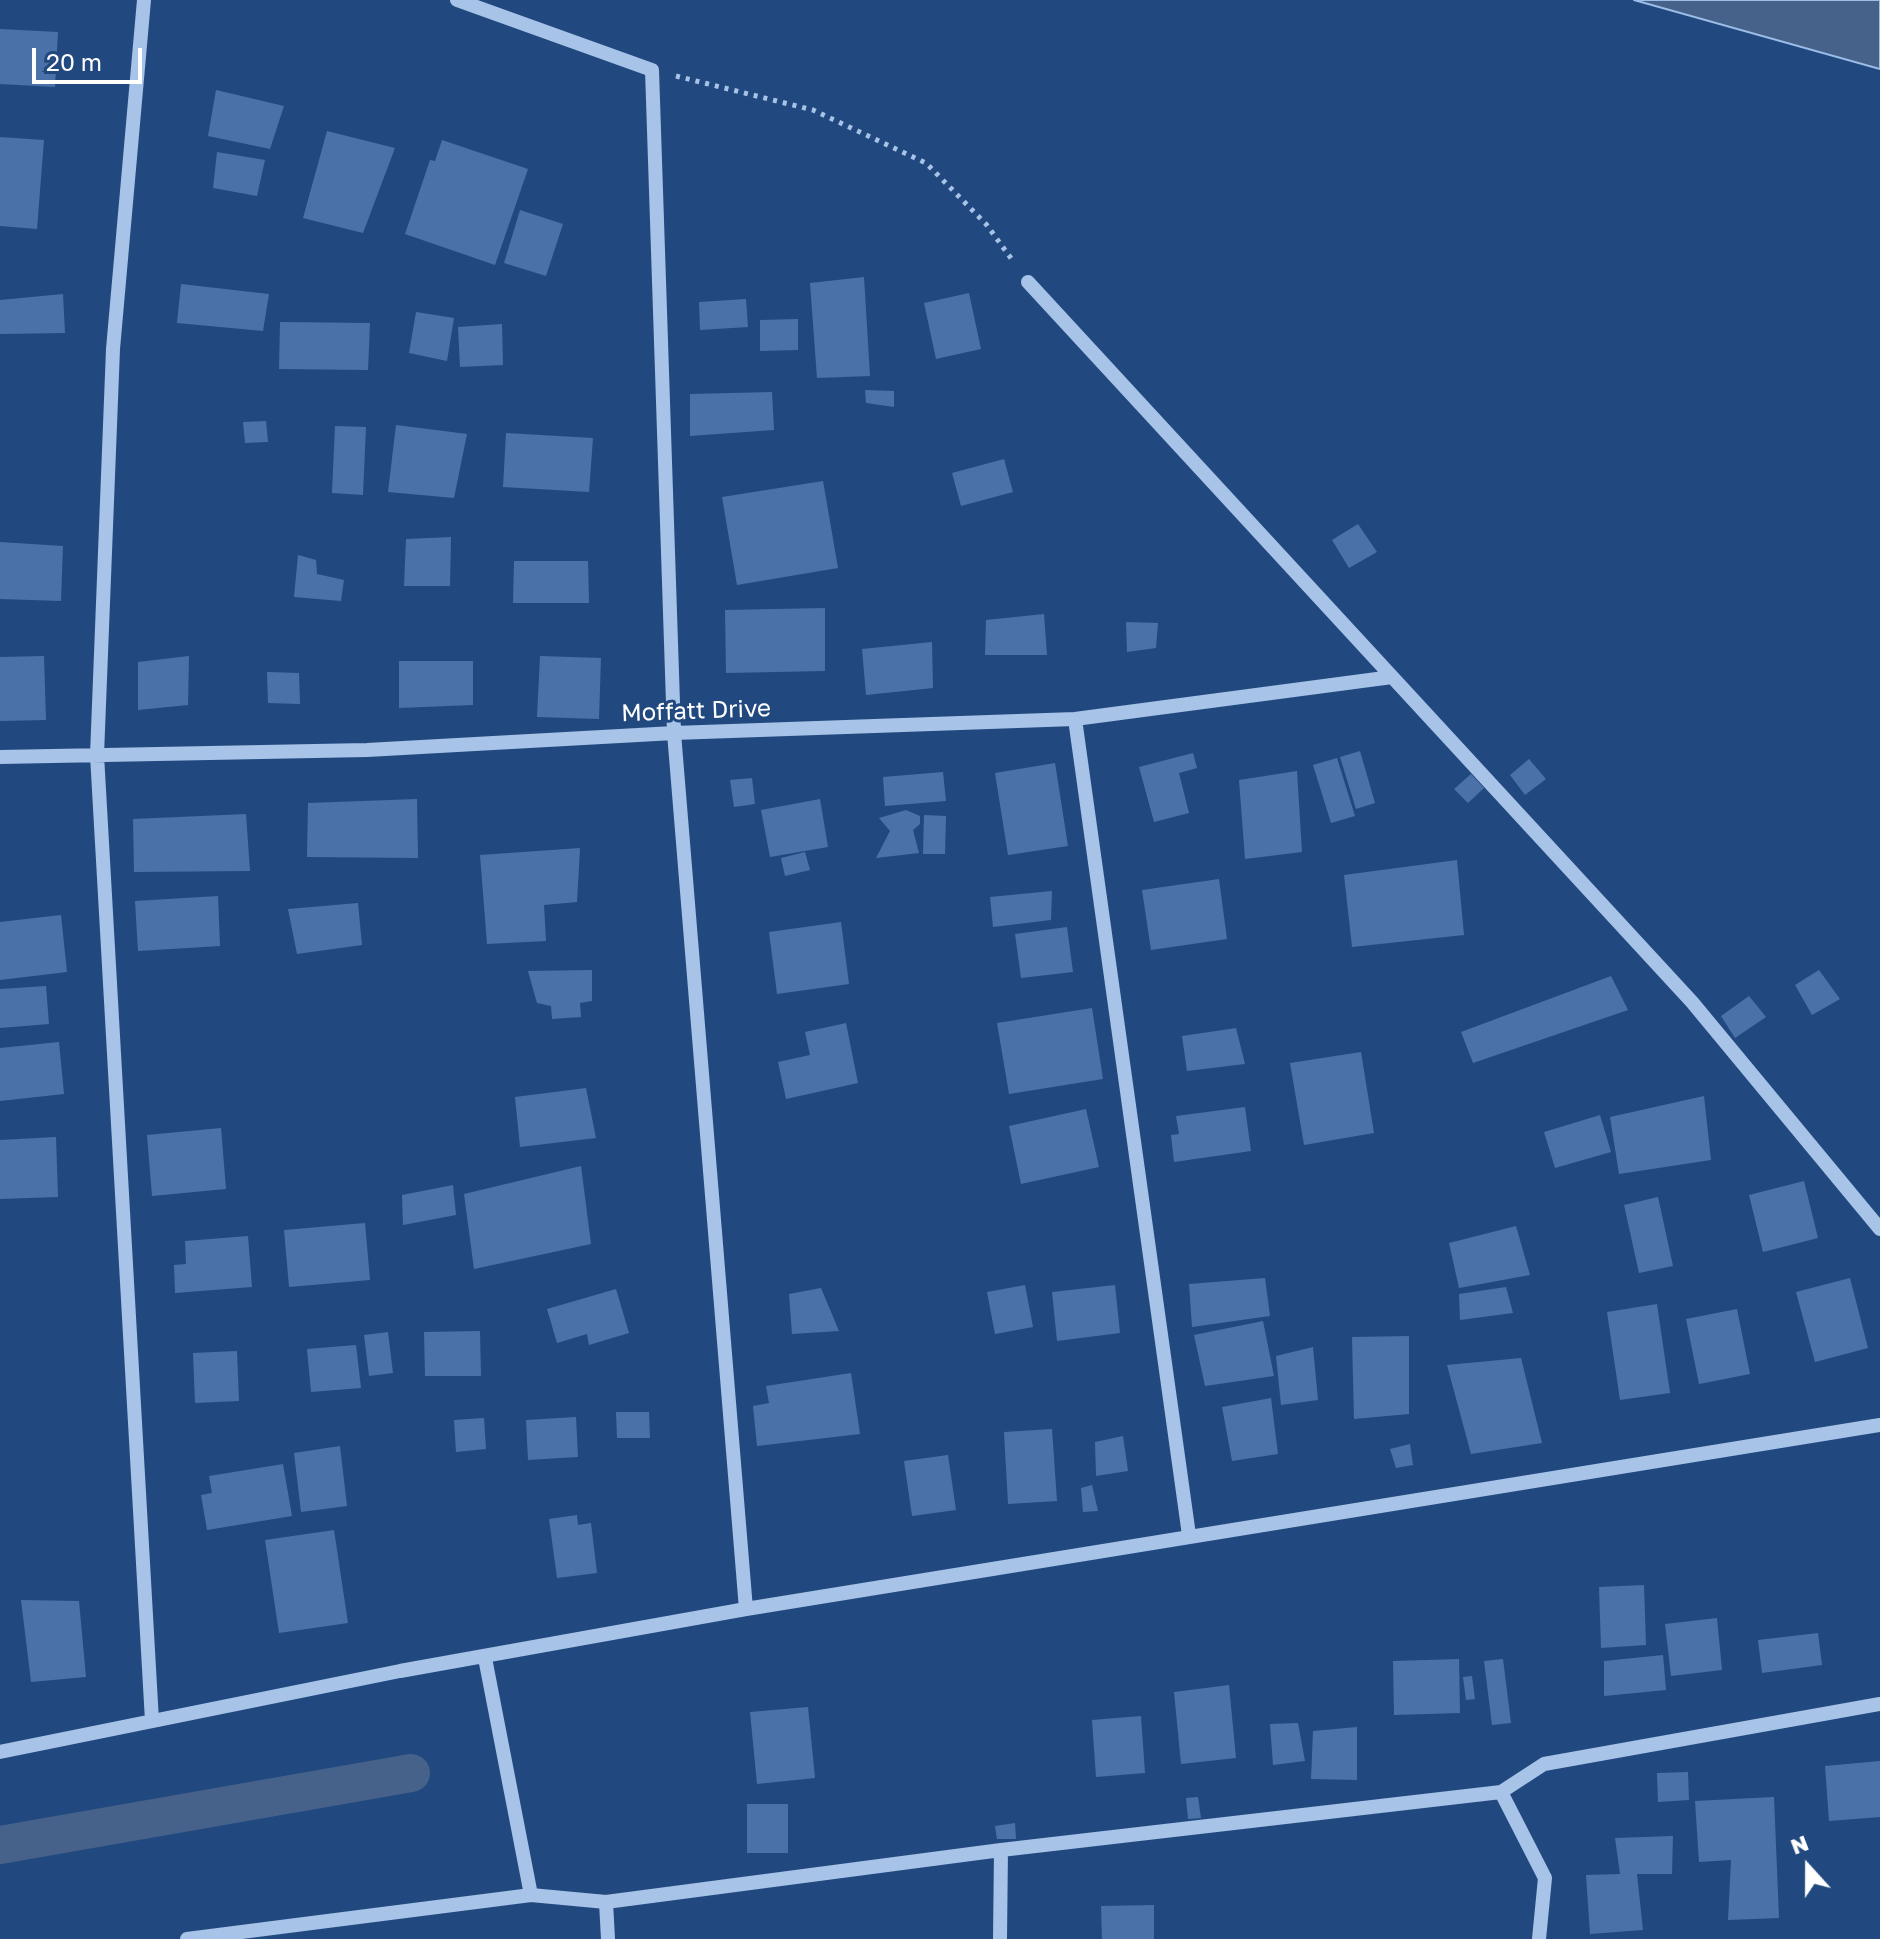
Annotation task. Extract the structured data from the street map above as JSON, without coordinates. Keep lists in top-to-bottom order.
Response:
{
  "streets": {
    "street": ["Moffatt Drive"]
  },
  "scale_bar": "20 m",
  "north": "top"
}
